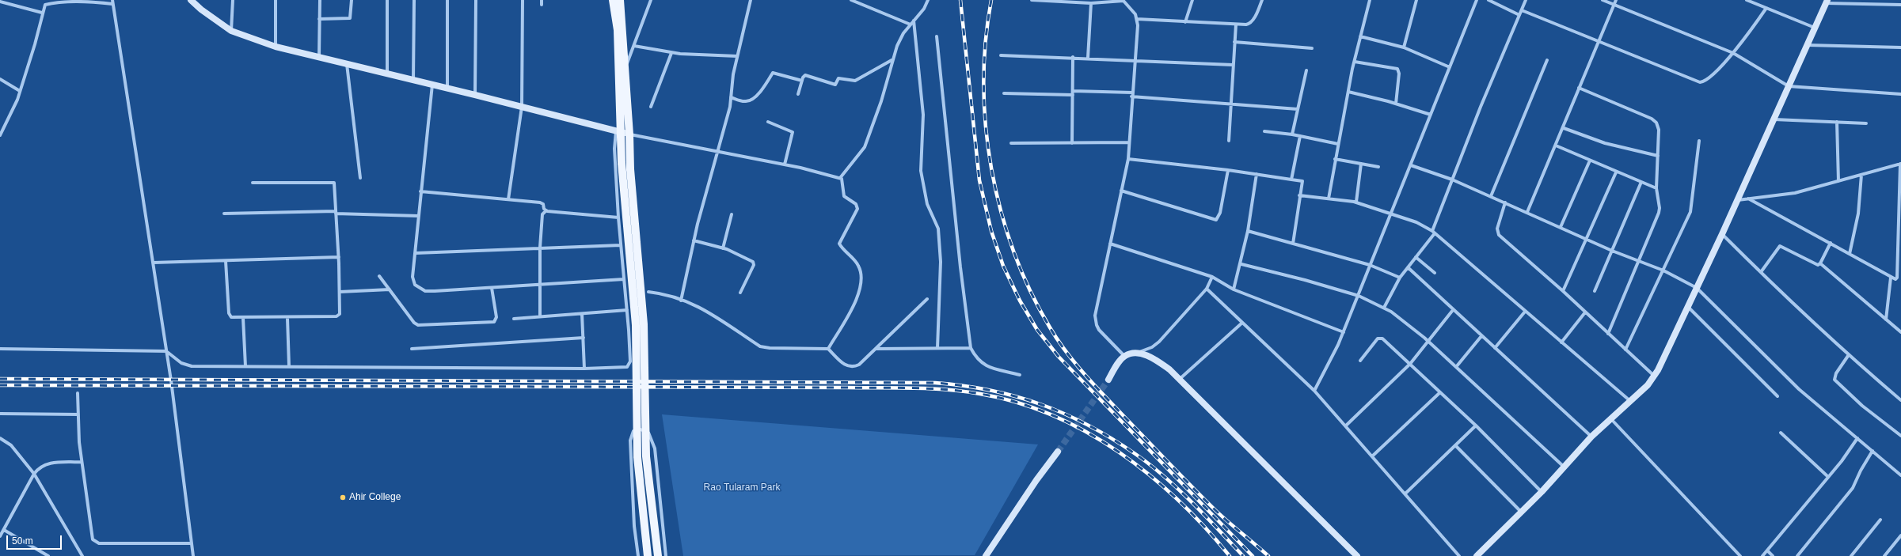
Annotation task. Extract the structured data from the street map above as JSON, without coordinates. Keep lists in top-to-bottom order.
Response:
{
  "parks": ["Rao Tularam Park"],
  "places": ["Ahir College"],
  "scale_bar": "50 m"
}
